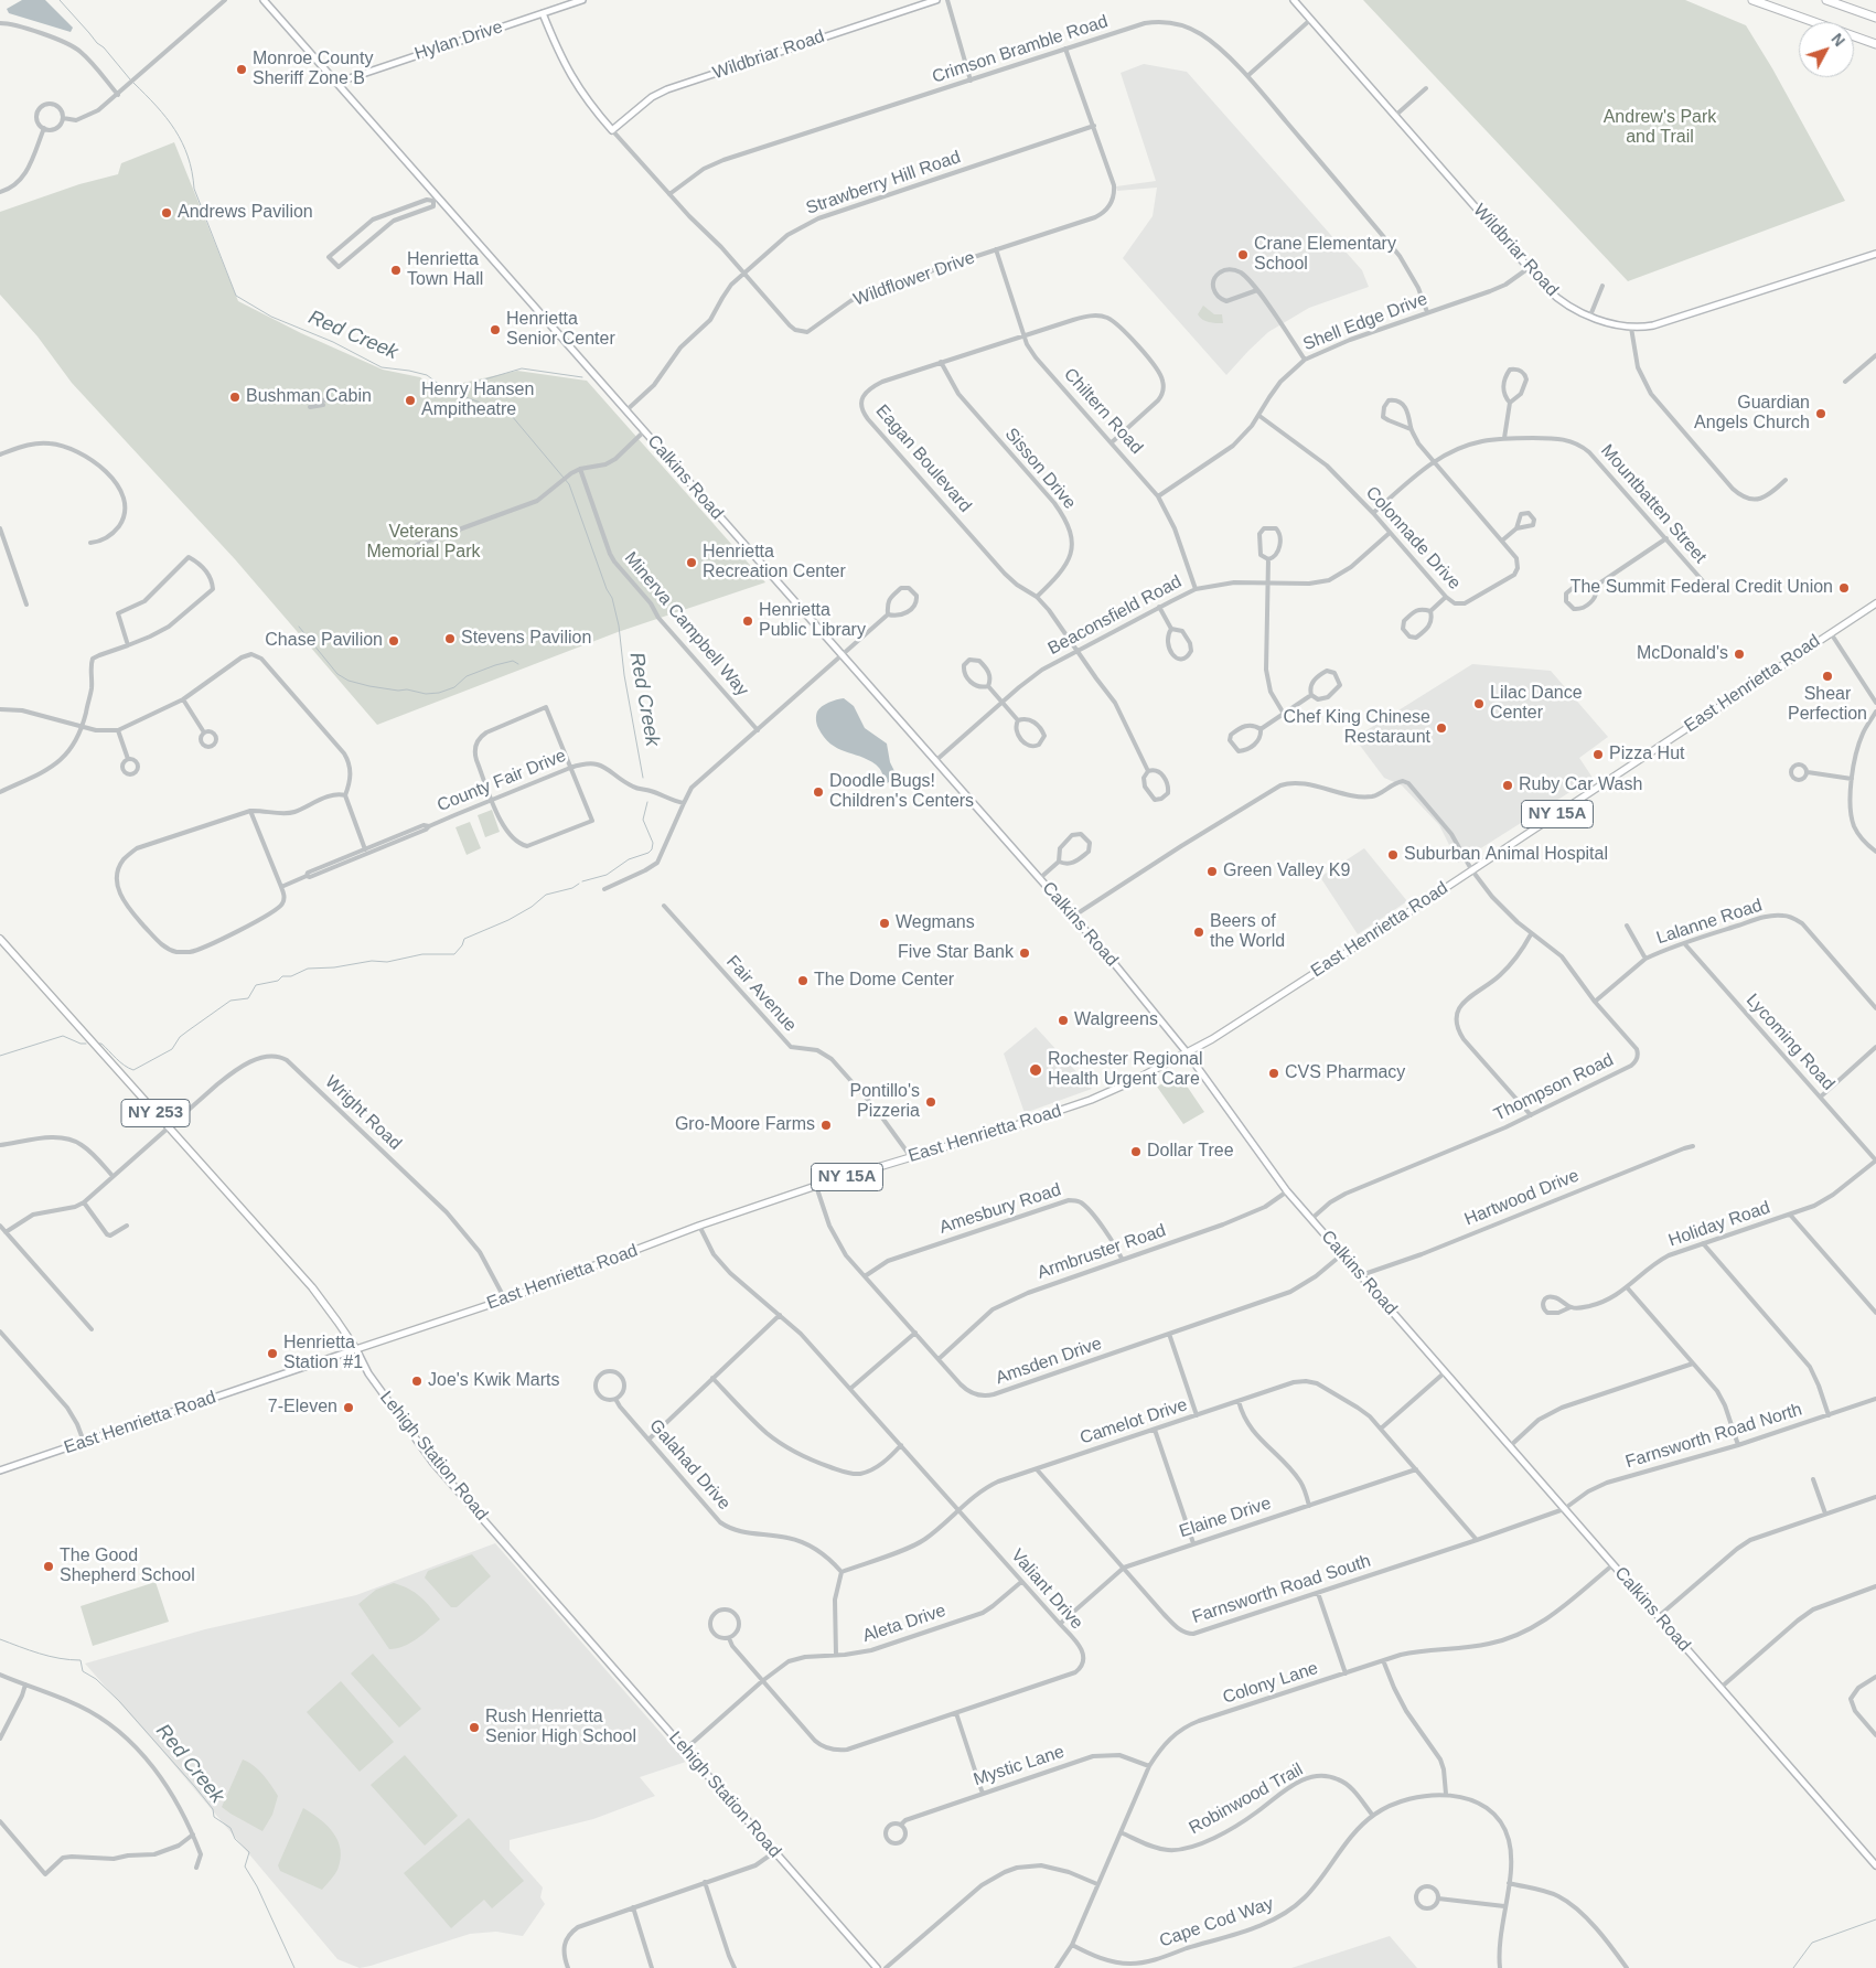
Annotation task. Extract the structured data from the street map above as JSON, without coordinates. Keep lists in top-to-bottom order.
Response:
{
  "streets": {
    "main road": [
      "Hylan Drive",
      "Wildbriar Road",
      "Wildflower Drive",
      "Calkins Road",
      "East Henrietta Road",
      "NY 15A",
      "NY 253",
      "Lehigh Station Road"
    ],
    "street": [
      "Crimson Bramble Road",
      "Strawberry Hill Road",
      "Shell Edge Drive",
      "Chiltern Road",
      "Eagan Boulevard",
      "Sisson Drive",
      "Mountbatten Street",
      "Colonnade Drive",
      "Beaconsfield Road",
      "Minerva Campbell Way",
      "County Fair Drive",
      "Lalanne Road",
      "Fair Avenue",
      "Lycoming Road",
      "Thompson Road",
      "Wright Road",
      "Hartwood Drive",
      "Amesbury Road",
      "Holiday Road",
      "Armbruster Road",
      "Amsden Drive",
      "Camelot Drive",
      "Farnsworth Road North",
      "Galahad Drive",
      "Elaine Drive",
      "Valiant Drive",
      "Farnsworth Road South",
      "Aleta Drive",
      "Colony Lane",
      "Mystic Lane",
      "Robinwood Trail",
      "Cape Cod Way"
    ]
  },
  "crossings": [
    ["Hylan Drive", "Wildflower Drive"],
    ["Hylan Drive", "Calkins Road"],
    ["Crimson Bramble Road", "Wildflower Drive"],
    ["Crimson Bramble Road", "Shell Edge Drive"],
    ["Wildbriar Road", "Wildflower Drive"],
    ["Wildbriar Road", "Shell Edge Drive"],
    ["Strawberry Hill Road", "Wildflower Drive"],
    ["Strawberry Hill Road", "Calkins Road"],
    ["Wildflower Drive", "Chiltern Road"],
    ["Shell Edge Drive", "Chiltern Road"],
    ["Shell Edge Drive", "Colonnade Drive"],
    ["Chiltern Road", "Eagan Boulevard"],
    ["Chiltern Road", "Beaconsfield Road"],
    ["Eagan Boulevard", "Sisson Drive"],
    ["Eagan Boulevard", "Beaconsfield Road"],
    ["Calkins Road", "Beaconsfield Road"],
    ["Calkins Road", "East Henrietta Road"],
    ["Calkins Road", "Thompson Road"],
    ["Calkins Road", "Hartwood Drive"],
    ["Calkins Road", "Armbruster Road"],
    ["Calkins Road", "Amsden Drive"],
    ["Calkins Road", "Farnsworth Road North"],
    ["Calkins Road", "Farnsworth Road South"],
    ["Calkins Road", "Colony Lane"],
    ["Mountbatten Street", "Colonnade Drive"],
    ["Colonnade Drive", "Beaconsfield Road"],
    ["East Henrietta Road", "Fair Avenue"],
    ["East Henrietta Road", "Thompson Road"],
    ["East Henrietta Road", "Wright Road"],
    ["East Henrietta Road", "Amsden Drive"],
    ["East Henrietta Road", "Lehigh Station Road"],
    ["East Henrietta Road", "Valiant Drive"],
    ["Lalanne Road", "Lycoming Road"],
    ["Lalanne Road", "Thompson Road"],
    ["Lycoming Road", "Holiday Road"],
    ["Wright Road", "Lehigh Station Road"],
    ["Amesbury Road", "Armbruster Road"],
    ["Amesbury Road", "Amsden Drive"],
    ["Armbruster Road", "Amsden Drive"],
    ["Camelot Drive", "Galahad Drive"],
    ["Camelot Drive", "Elaine Drive"],
    ["Camelot Drive", "Valiant Drive"],
    ["Camelot Drive", "Farnsworth Road South"],
    ["Farnsworth Road North", "Farnsworth Road South"],
    ["Lehigh Station Road", "Aleta Drive"],
    ["Elaine Drive", "Valiant Drive"],
    ["Elaine Drive", "Farnsworth Road South"],
    ["Valiant Drive", "Aleta Drive"],
    ["Colony Lane", "Mystic Lane"],
    ["Colony Lane", "Robinwood Trail"],
    ["Colony Lane", "Cape Cod Way"],
    ["Robinwood Trail", "Cape Cod Way"]
  ],
  "water": ["Red Creek"],
  "parks": ["Andrew's Park and Trail", "Veterans Memorial Park"],
  "places": [
    "Monroe County Sheriff Zone B",
    "Andrews Pavilion",
    "Crane Elementary School",
    "Henrietta Town Hall",
    "Henrietta Senior Center",
    "Bushman Cabin",
    "Henry Hansen Ampitheatre",
    "Guardian Angels Church",
    "Henrietta Recreation Center",
    "The Summit Federal Credit Union",
    "Henrietta Public Library",
    "Stevens Pavilion",
    "Chase Pavilion",
    "McDonald's",
    "Shear Perfection",
    "Lilac Dance Center",
    "Chef King Chinese Restaraunt",
    "Pizza Hut",
    "Ruby Car Wash",
    "Doodle Bugs! Children's Centers",
    "Suburban Animal Hospital",
    "Green Valley K9",
    "Wegmans",
    "Beers of the World",
    "Five Star Bank",
    "The Dome Center",
    "Walgreens",
    "Rochester Regional Health Urgent Care",
    "CVS Pharmacy",
    "Pontillo's Pizzeria",
    "Gro-Moore Farms",
    "Dollar Tree",
    "Henrietta Station #1",
    "Joe's Kwik Marts",
    "7-Eleven",
    "The Good Shepherd School",
    "Rush Henrietta Senior High School"
  ],
  "north": "top right"
}
